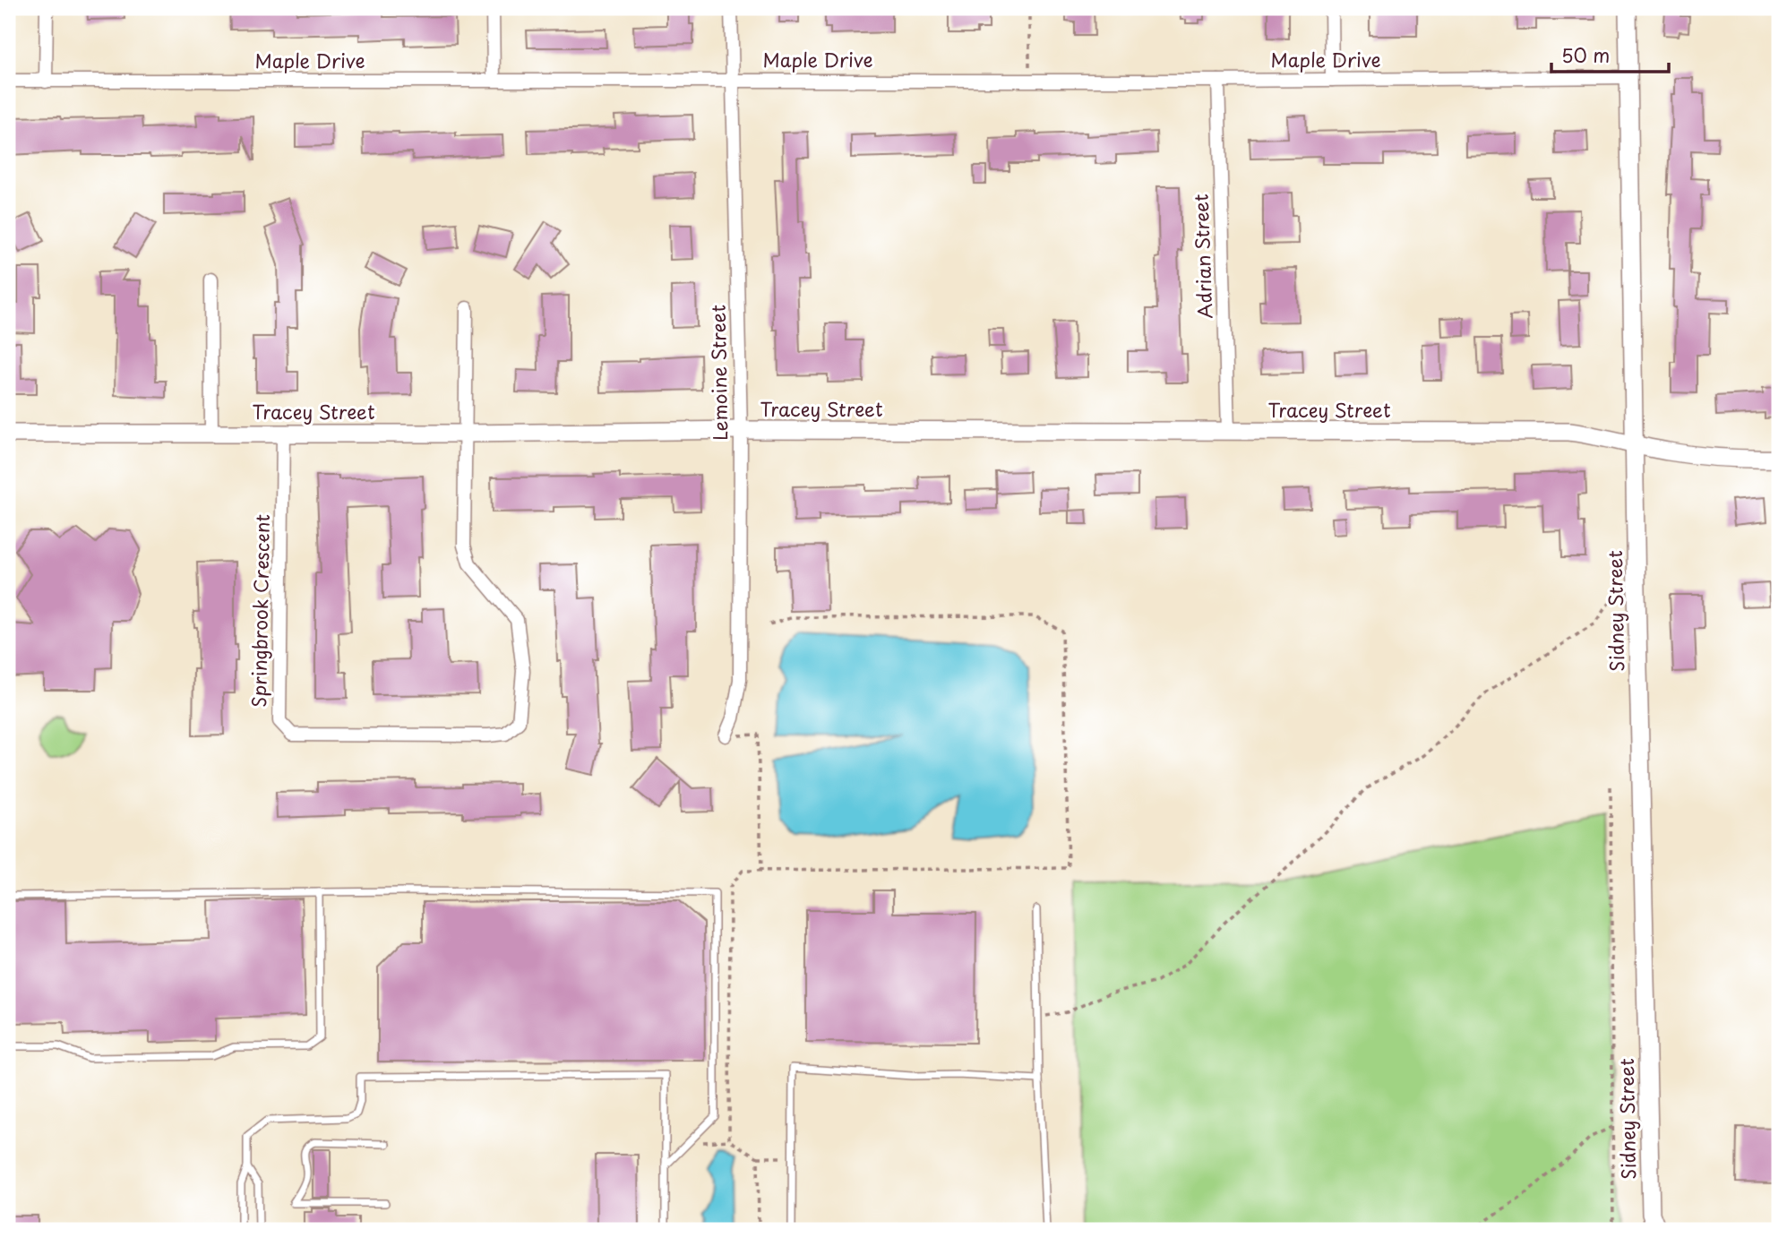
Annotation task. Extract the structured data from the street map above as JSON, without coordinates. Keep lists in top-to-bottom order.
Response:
{
  "streets": {
    "street": [
      "Maple Drive",
      "Adrian Street",
      "Lemoine Street",
      "Tracey Street",
      "Springbrook Crescent",
      "Sidney Street"
    ]
  },
  "crossings": [
    ["Maple Drive", "Adrian Street"],
    ["Maple Drive", "Lemoine Street"],
    ["Maple Drive", "Sidney Street"],
    ["Adrian Street", "Tracey Street"],
    ["Lemoine Street", "Tracey Street"],
    ["Tracey Street", "Springbrook Crescent"],
    ["Tracey Street", "Sidney Street"]
  ],
  "scale_bar": "50 m"
}
